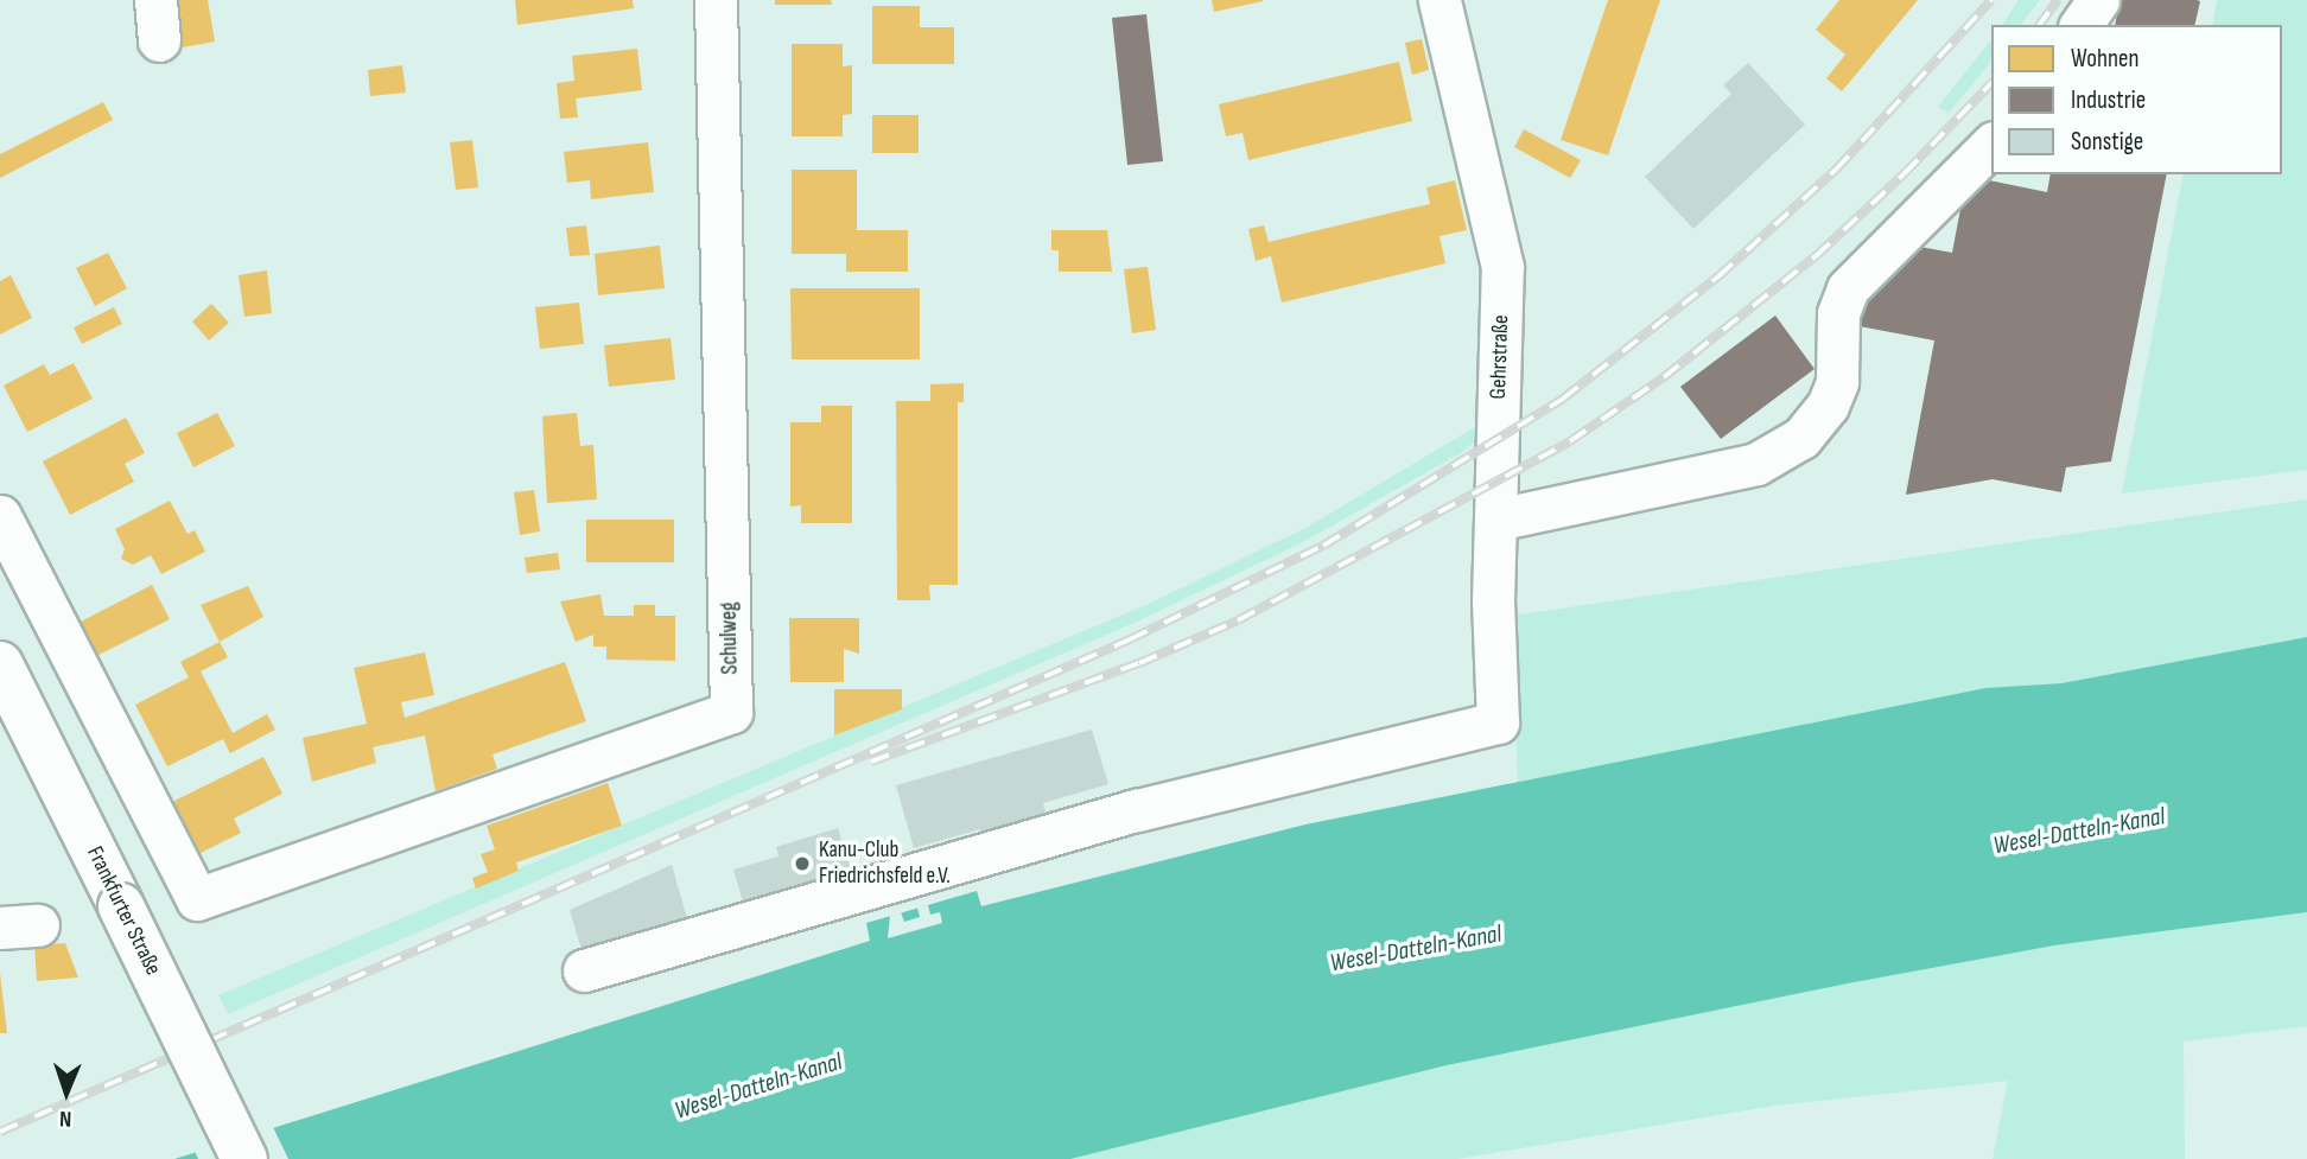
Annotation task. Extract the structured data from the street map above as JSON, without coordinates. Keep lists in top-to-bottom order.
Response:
{
  "streets": {
    "main road": ["Frankfurter Straße"],
    "street": ["Gehrstraße", "Schulweg"]
  },
  "water": ["Wesel-Datteln-Kanal"],
  "places": ["Kanu-Club Friedrichsfeld e.V."],
  "legend": ["Wohnen", "Industrie", "Sonstige"],
  "north": "bottom"
}
